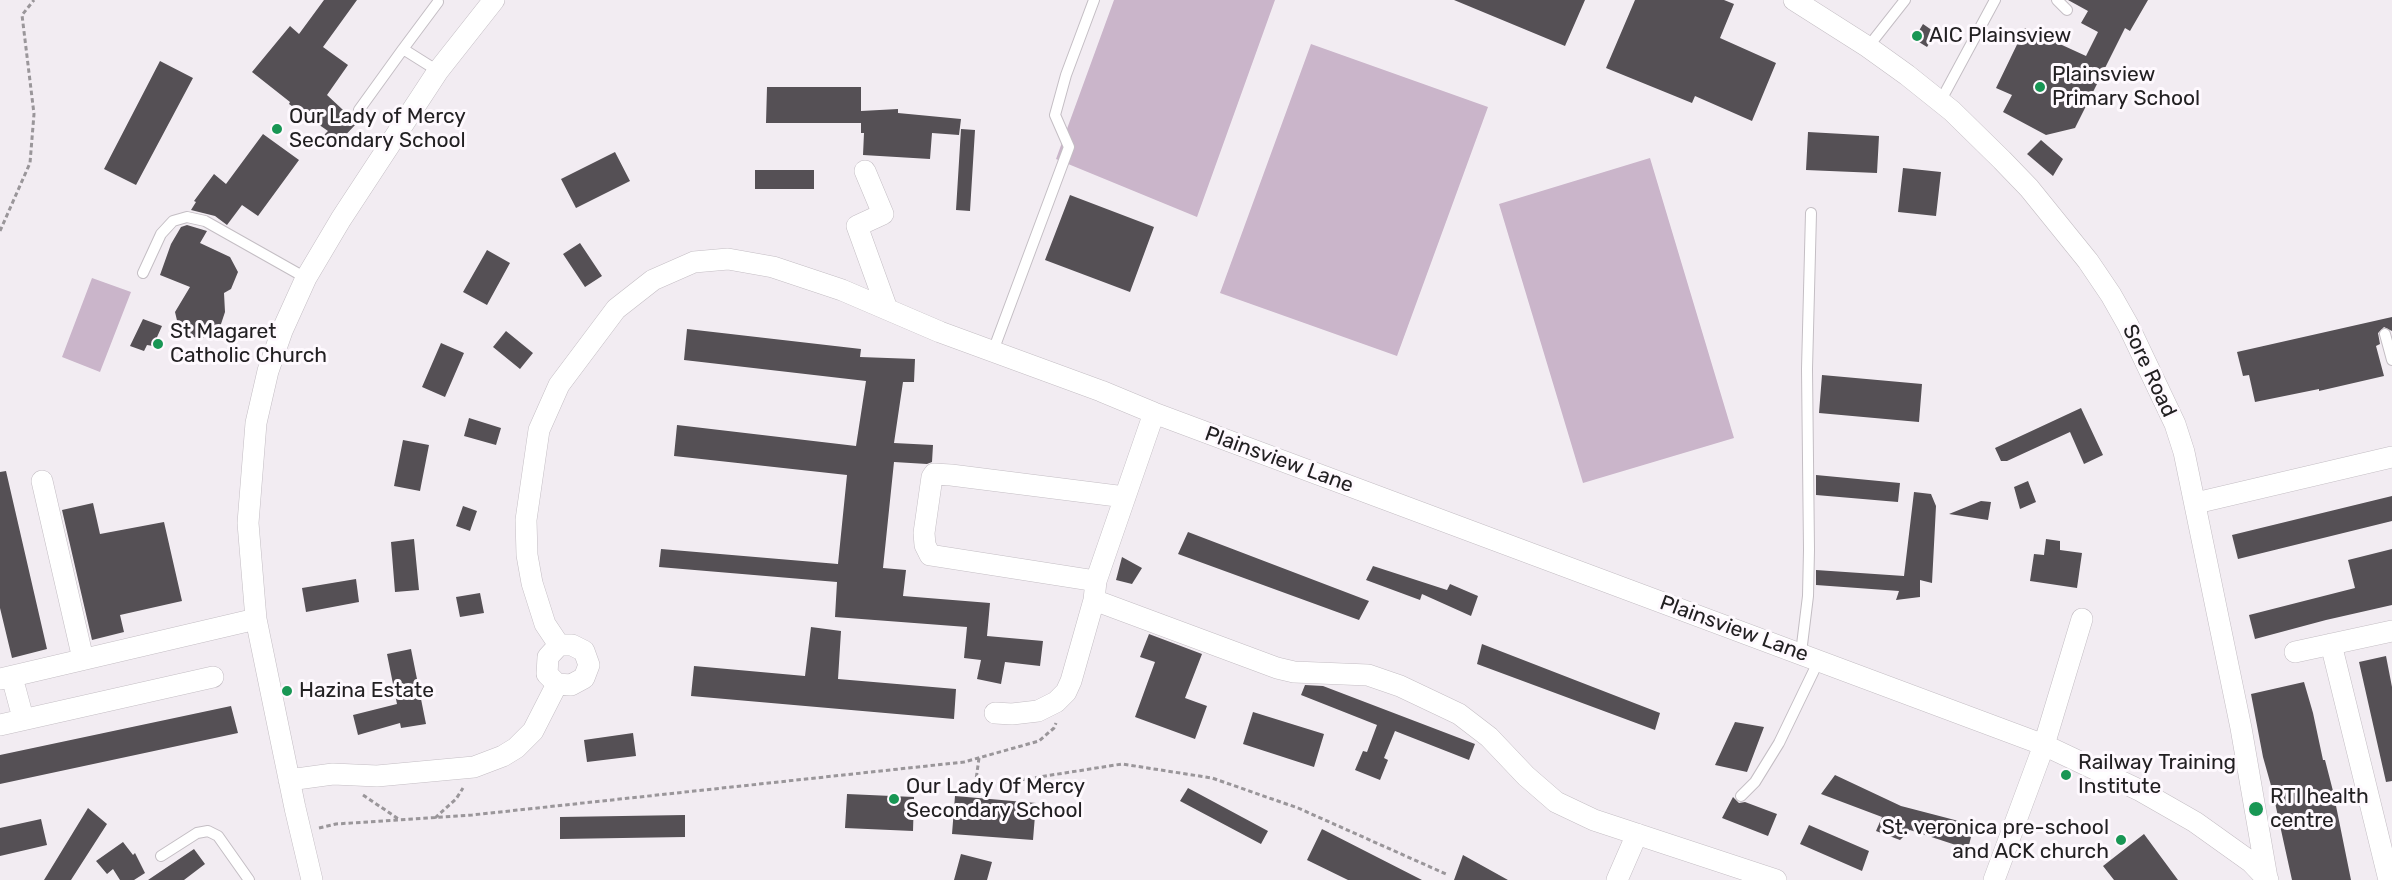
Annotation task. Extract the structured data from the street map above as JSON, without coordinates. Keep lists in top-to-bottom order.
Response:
{
  "streets": {
    "street": ["Sore Road", "Plainsview Lane"]
  },
  "crossings": [
    ["Sore Road", "Plainsview Lane"]
  ],
  "places": [
    "AIC Plainsview",
    "Plainsview Primary School",
    "Our Lady of Mercy Secondary School",
    "St Magaret Catholic Church",
    "Hazina Estate",
    "Railway Training Institute",
    "Our Lady Of Mercy Secondary School",
    "RTI health centre",
    "St. veronica pre-school and ACK church"
  ]
}
